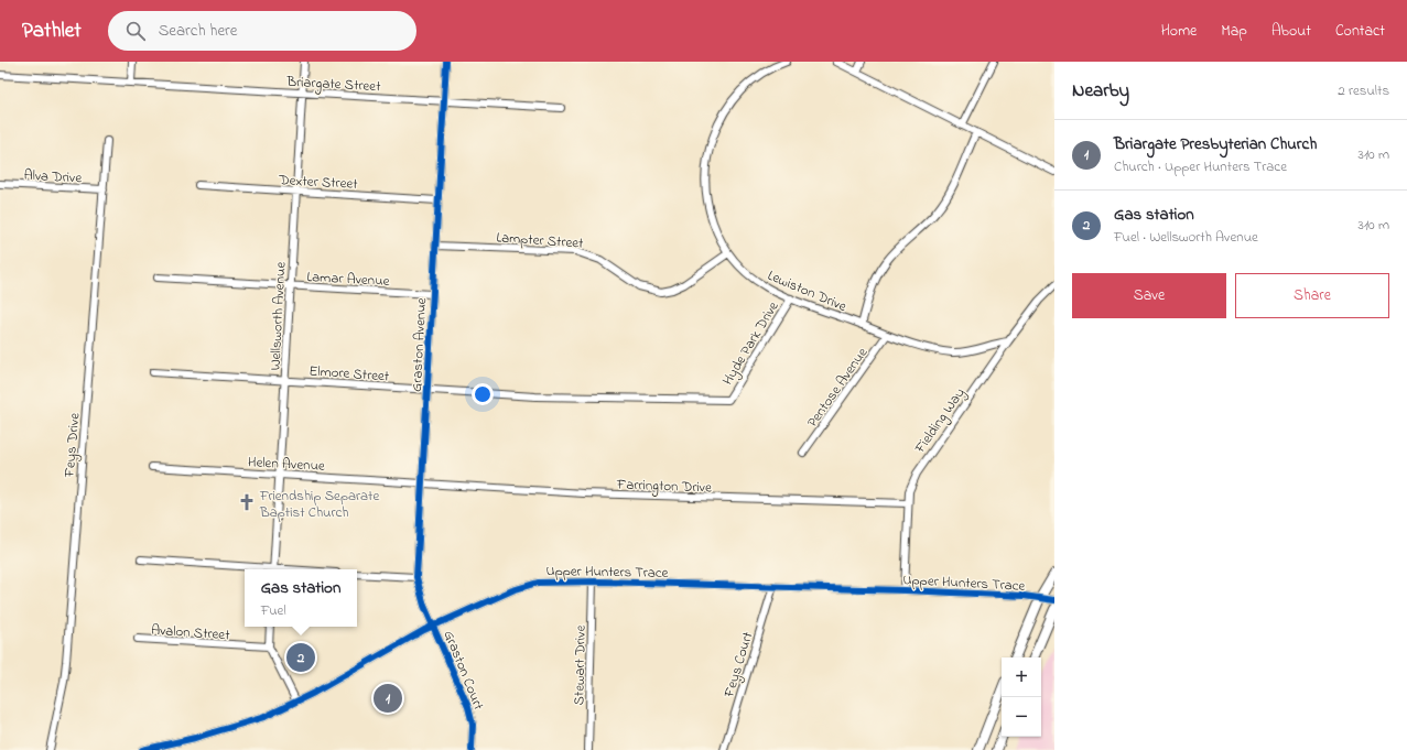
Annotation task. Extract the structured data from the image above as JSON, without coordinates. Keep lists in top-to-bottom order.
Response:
{
  "streets": {
    "street": [
      "Briargate Street",
      "Alva Drive",
      "Dexter Street",
      "Lampter Street",
      "Lamar Avenue",
      "Lewiston Drive",
      "Wellsworth Avenue",
      "Hyde Park Drive",
      "Graston Avenue",
      "Elmore Street",
      "Pentose Avenue",
      "Fielding Way",
      "Feys Drive",
      "Helen Avenue",
      "Farrington Drive",
      "Upper Hunters Trace",
      "Avalon Street",
      "Feys Court",
      "Stewart Drive",
      "Graston Court"
    ]
  },
  "crossings": [
    ["Briargate Street", "Wellsworth Avenue"],
    ["Briargate Street", "Graston Avenue"],
    ["Alva Drive", "Feys Drive"],
    ["Dexter Street", "Wellsworth Avenue"],
    ["Dexter Street", "Graston Avenue"],
    ["Lampter Street", "Lewiston Drive"],
    ["Lampter Street", "Graston Avenue"],
    ["Lamar Avenue", "Wellsworth Avenue"],
    ["Lamar Avenue", "Graston Avenue"],
    ["Lewiston Drive", "Hyde Park Drive"],
    ["Lewiston Drive", "Pentose Avenue"],
    ["Lewiston Drive", "Fielding Way"],
    ["Wellsworth Avenue", "Elmore Street"],
    ["Wellsworth Avenue", "Helen Avenue"],
    ["Hyde Park Drive", "Elmore Street"],
    ["Graston Avenue", "Elmore Street"],
    ["Graston Avenue", "Helen Avenue"],
    ["Graston Avenue", "Farrington Drive"],
    ["Graston Avenue", "Upper Hunters Trace"],
    ["Graston Avenue", "Graston Court"],
    ["Fielding Way", "Farrington Drive"],
    ["Fielding Way", "Upper Hunters Trace"],
    ["Helen Avenue", "Farrington Drive"],
    ["Upper Hunters Trace", "Feys Court"],
    ["Upper Hunters Trace", "Stewart Drive"],
    ["Upper Hunters Trace", "Graston Court"]
  ],
  "places": {
    "church": ["Friendship Separate Baptist Church"]
  },
  "page": {
    "header": "Pathlet",
    "search": "Search here",
    "nav": [
      "Home",
      "Map",
      "About",
      "Contact"
    ],
    "heading": ["Nearby", "2 results"],
    "list": [
      {
        "mark": "1",
        "name": "Briargate Presbyterian Church",
        "note": "Church · Upper Hunters Trace",
        "value": "310 m"
      },
      {
        "mark": "2",
        "name": "Gas station",
        "note": "Fuel · Wellsworth Avenue",
        "value": "310 m"
      }
    ],
    "buttons": ["Save", "Share"],
    "popup": ["Gas station", "Fuel"],
    "pins": ["2", "1"],
    "map_buttons": ["+", "−"]
  }
}
